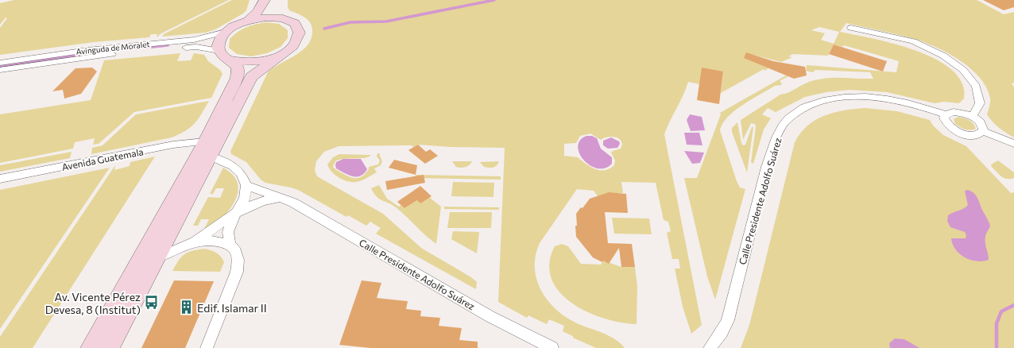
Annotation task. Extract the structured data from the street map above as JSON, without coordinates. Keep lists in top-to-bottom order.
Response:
{
  "streets": {
    "street": ["Avinguda de Moralet", "Avenida Guatemala", "Calle Presidente Adolfo Suárez"]
  },
  "places": {
    "bus stop": ["Av. Vicente Pérez Devesa, 8 (Institut)"],
    "building": ["Edif. Islamar II"]
  }
}
